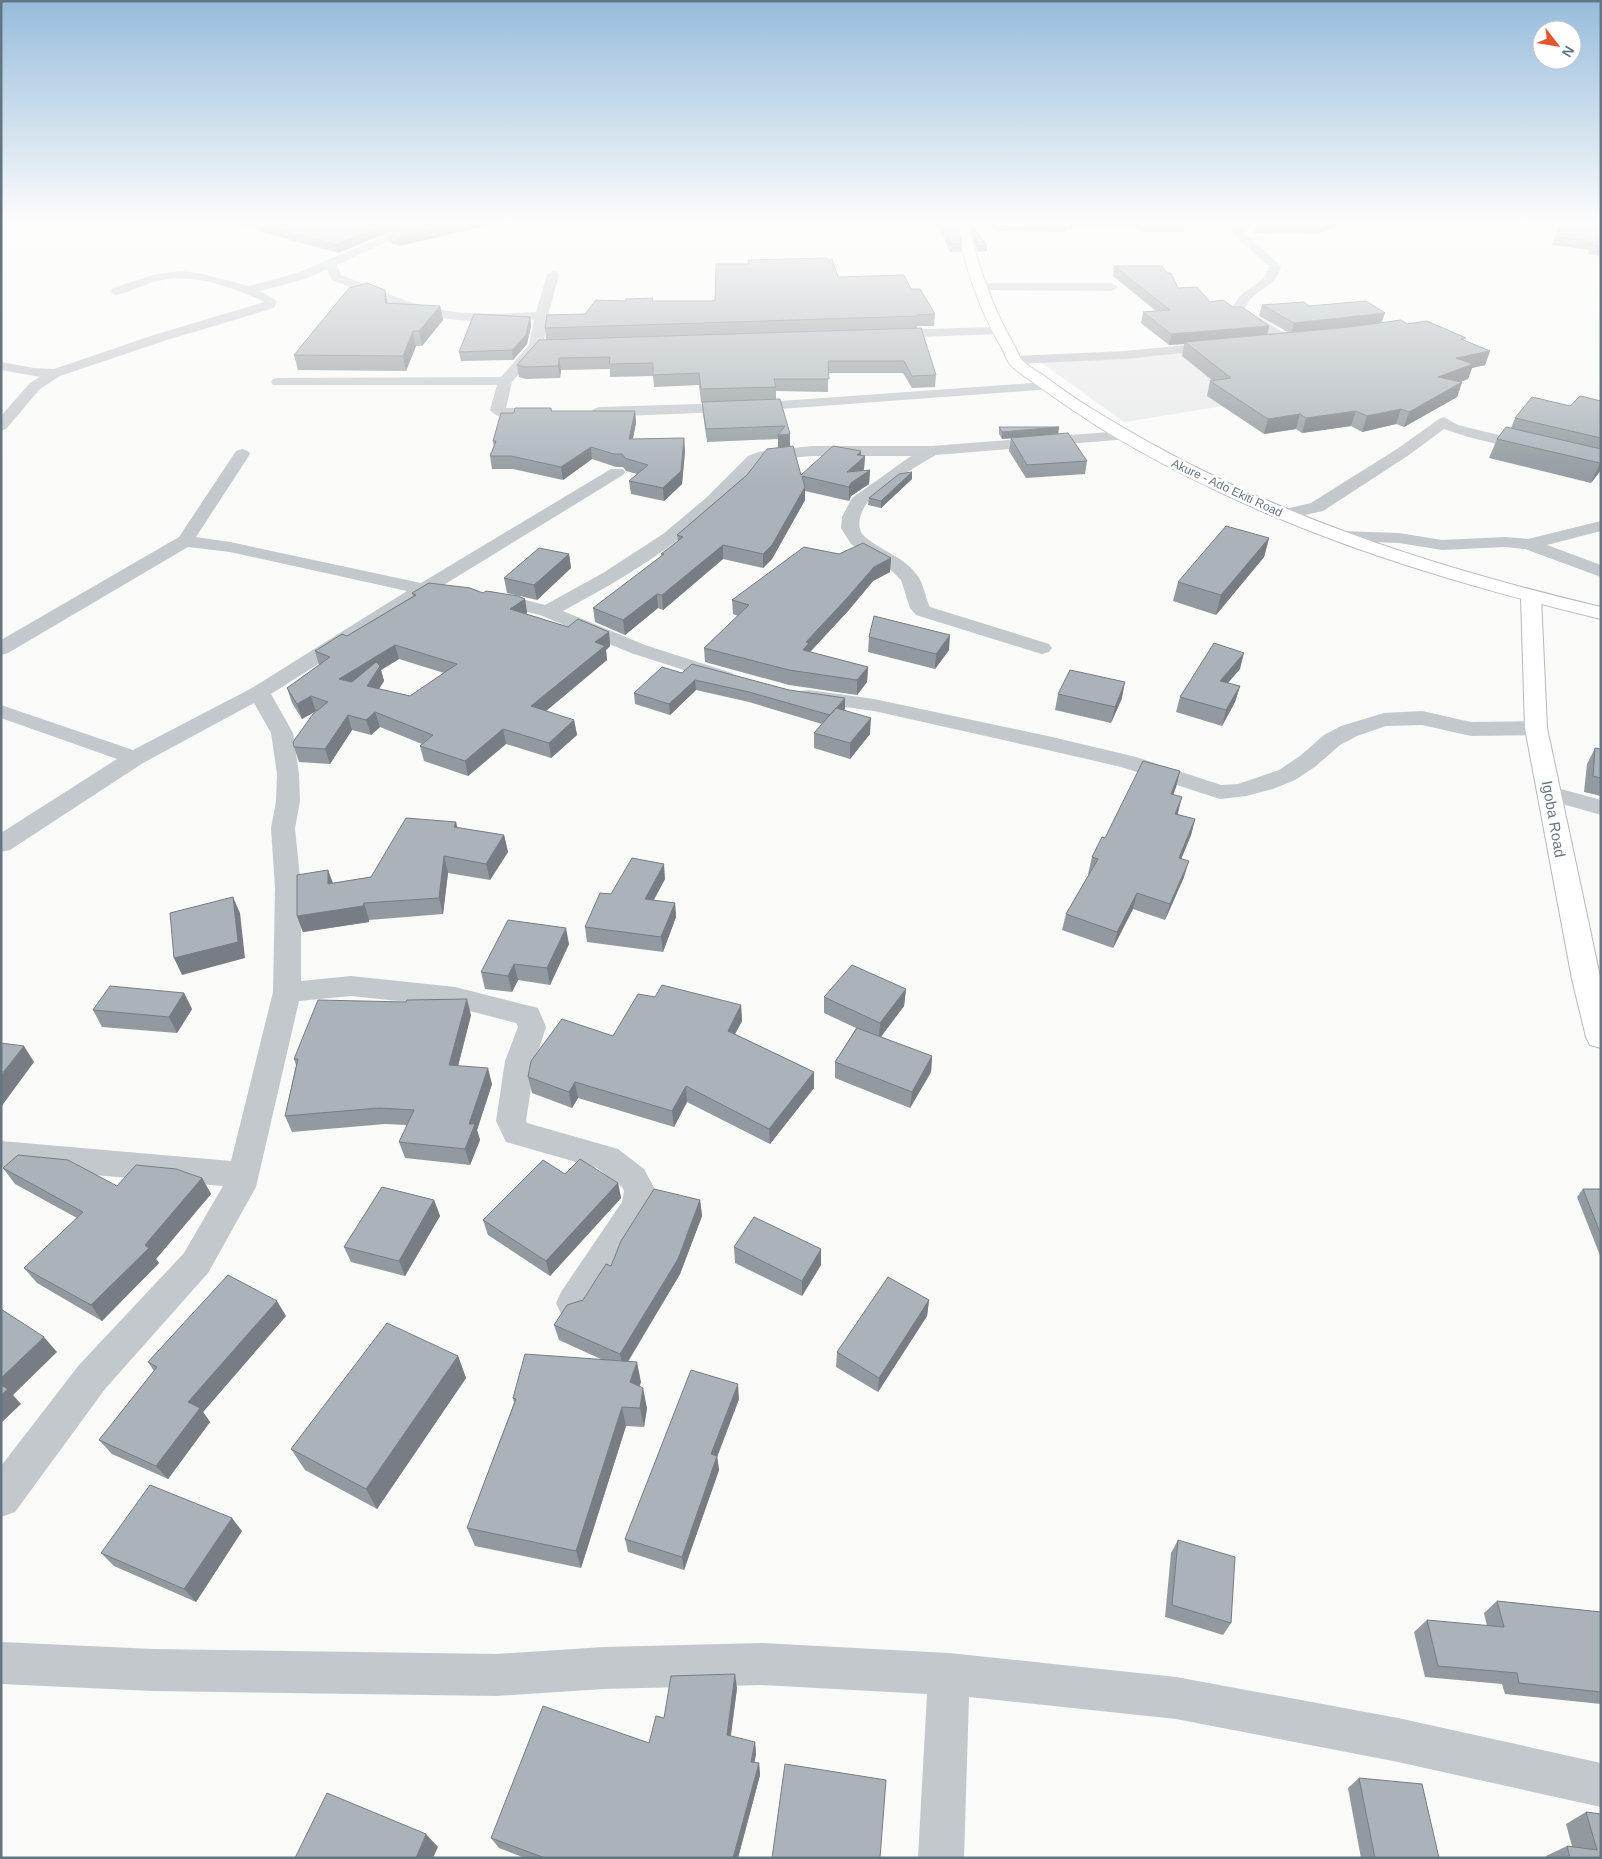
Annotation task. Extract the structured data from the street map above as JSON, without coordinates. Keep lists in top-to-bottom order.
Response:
{
  "streets": {
    "main road": ["Akure - Ado Ekiti Road", "Igoba Road"]
  },
  "crossings": [
    ["Akure - Ado Ekiti Road", "Igoba Road"]
  ],
  "north": "bottom right"
}
